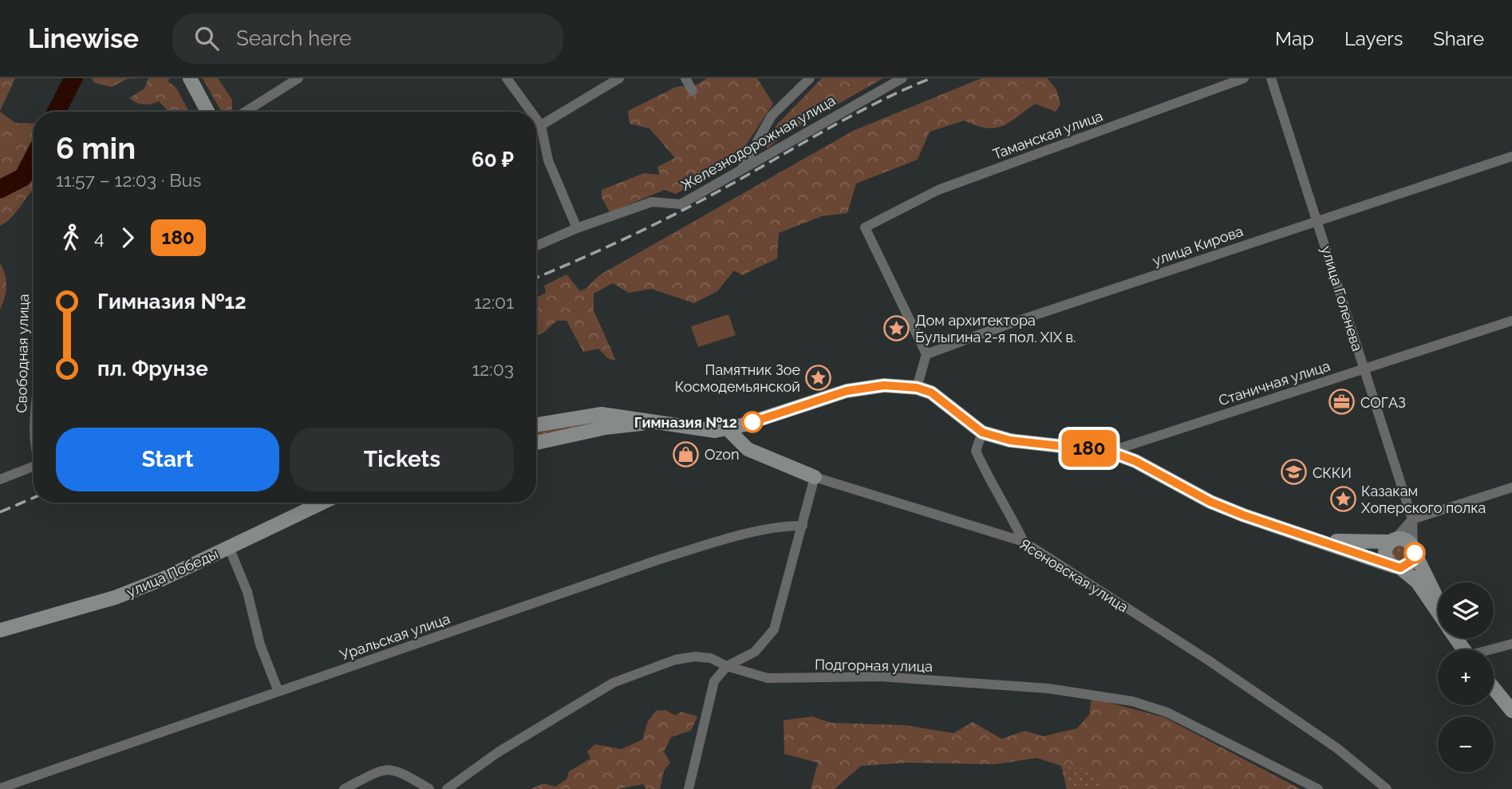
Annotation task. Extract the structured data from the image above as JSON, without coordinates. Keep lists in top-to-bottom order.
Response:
{
  "streets": {
    "main road": ["улица Голенева", "улица Победы", "Ясеновская улица"],
    "street": [
      "Таманская улица",
      "Железнодорожная улица",
      "улица Кирова",
      "Станичная улица",
      "Уральская улица",
      "Подгорная улица"
    ]
  },
  "crossings": [
    ["Таманская улица", "улица Кирова"],
    ["улица Кирова", "улица Голенева"],
    ["улица Голенева", "Станичная улица"]
  ],
  "places": {
    "place": ["Дом архитектора Булыгина 2-я пол. XIX в.", "Памятник Зое Космодемьянской", "Казакам Хоперского полка"],
    "office": ["СОГАЗ"],
    "other": ["Гимназия №12"],
    "shop": ["Ozon"],
    "school or university": ["СККИ"]
  },
  "lines": ["bus line 180"],
  "page": {
    "header": "Linewise",
    "search": "Search here",
    "nav": ["Map", "Layers", "Share"],
    "on_map": "180",
    "heading": ["6 min", "11:57 – 12:03 · Bus", "60 ₽"],
    "legs": ["4", "180"],
    "list": [
      {
        "name": "Гимназия №12",
        "value": "12:01"
      },
      {
        "name": "пл. Фрунзе",
        "value": "12:03"
      }
    ],
    "buttons": ["Start", "Tickets"],
    "map_buttons": ["+", "−"]
  }
}
